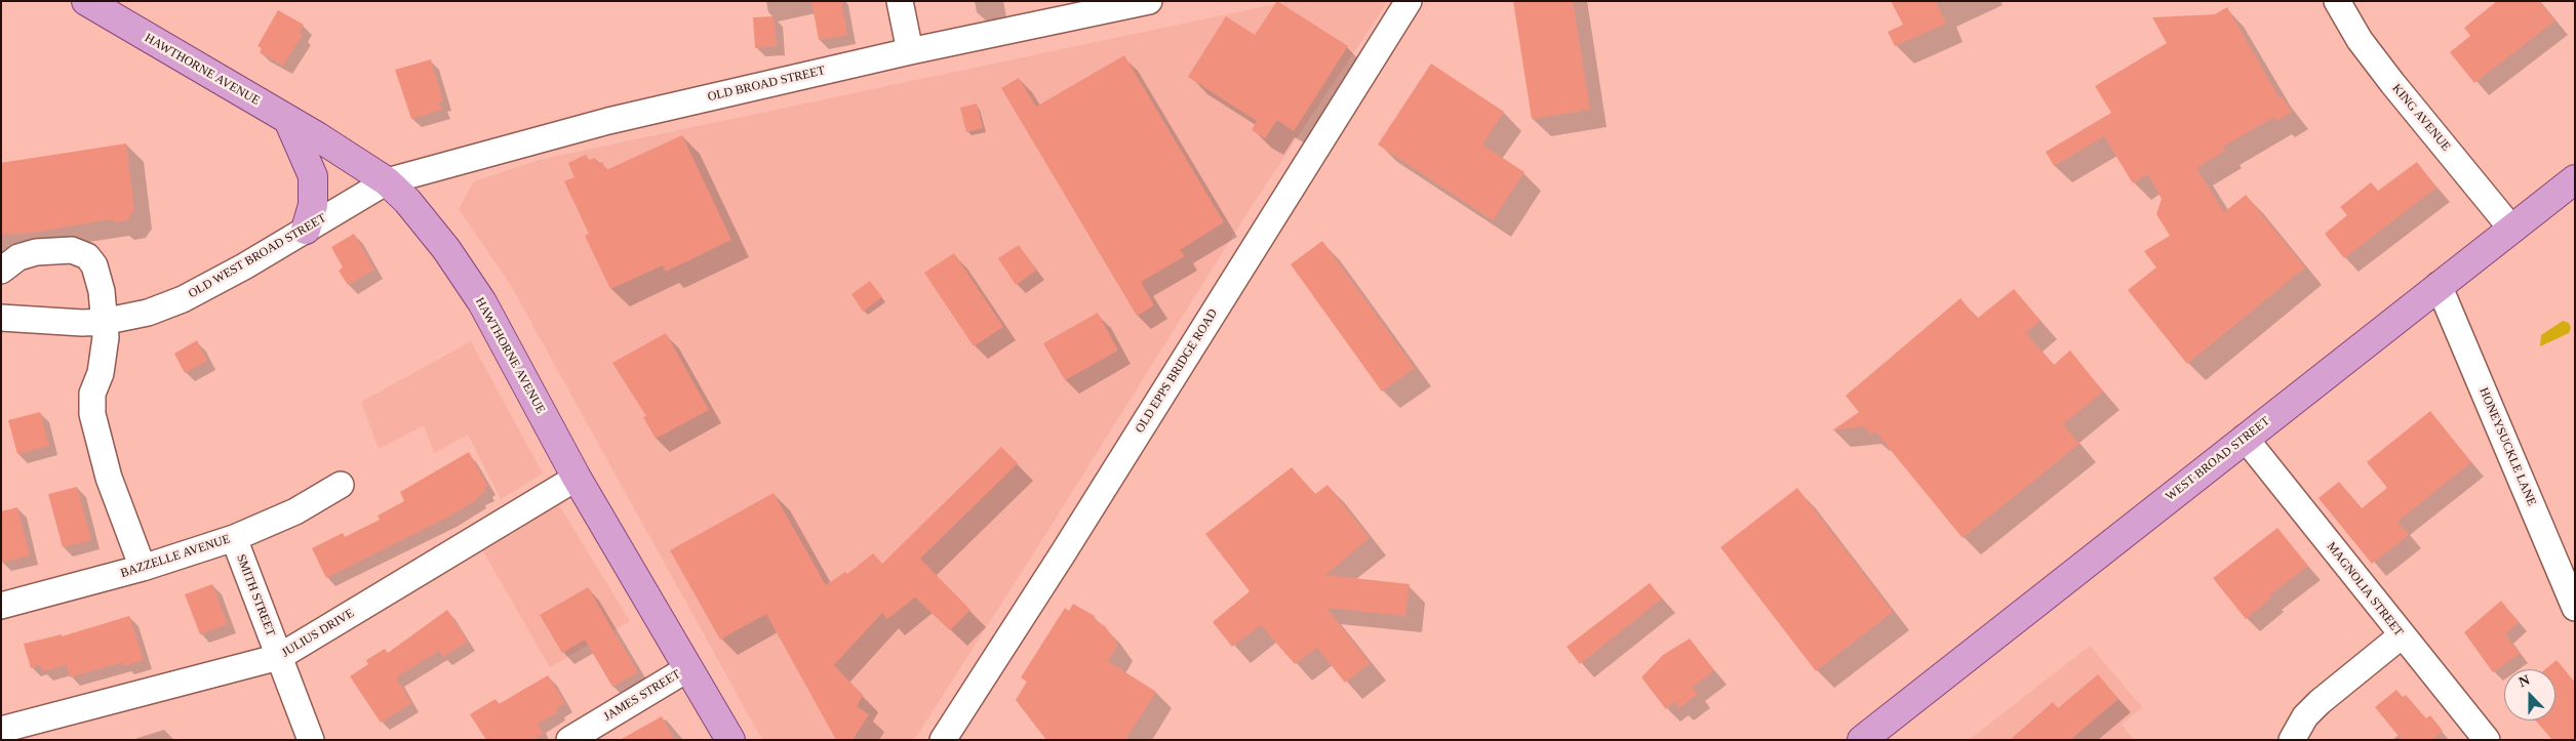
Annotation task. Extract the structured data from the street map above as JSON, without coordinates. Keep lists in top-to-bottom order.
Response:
{
  "streets": {
    "main road": ["HAWTHORNE AVENUE", "WEST BROAD STREET"],
    "street": [
      "OLD BROAD STREET",
      "KING AVENUE",
      "OLD WEST BROAD STREET",
      "OLD EPPS BRIDGE ROAD",
      "HONEYSUCKLE LANE",
      "BAZZELLE AVENUE",
      "MAGNOLIA STREET",
      "SMITH STREET",
      "JULIUS DRIVE",
      "JAMES STREET"
    ]
  },
  "crossings": [
    ["HAWTHORNE AVENUE", "OLD BROAD STREET"],
    ["HAWTHORNE AVENUE", "OLD WEST BROAD STREET"],
    ["HAWTHORNE AVENUE", "JULIUS DRIVE"],
    ["HAWTHORNE AVENUE", "JAMES STREET"],
    ["OLD BROAD STREET", "OLD WEST BROAD STREET"],
    ["KING AVENUE", "WEST BROAD STREET"],
    ["HONEYSUCKLE LANE", "WEST BROAD STREET"],
    ["WEST BROAD STREET", "MAGNOLIA STREET"],
    ["BAZZELLE AVENUE", "SMITH STREET"],
    ["SMITH STREET", "JULIUS DRIVE"]
  ],
  "north": "top"
}
